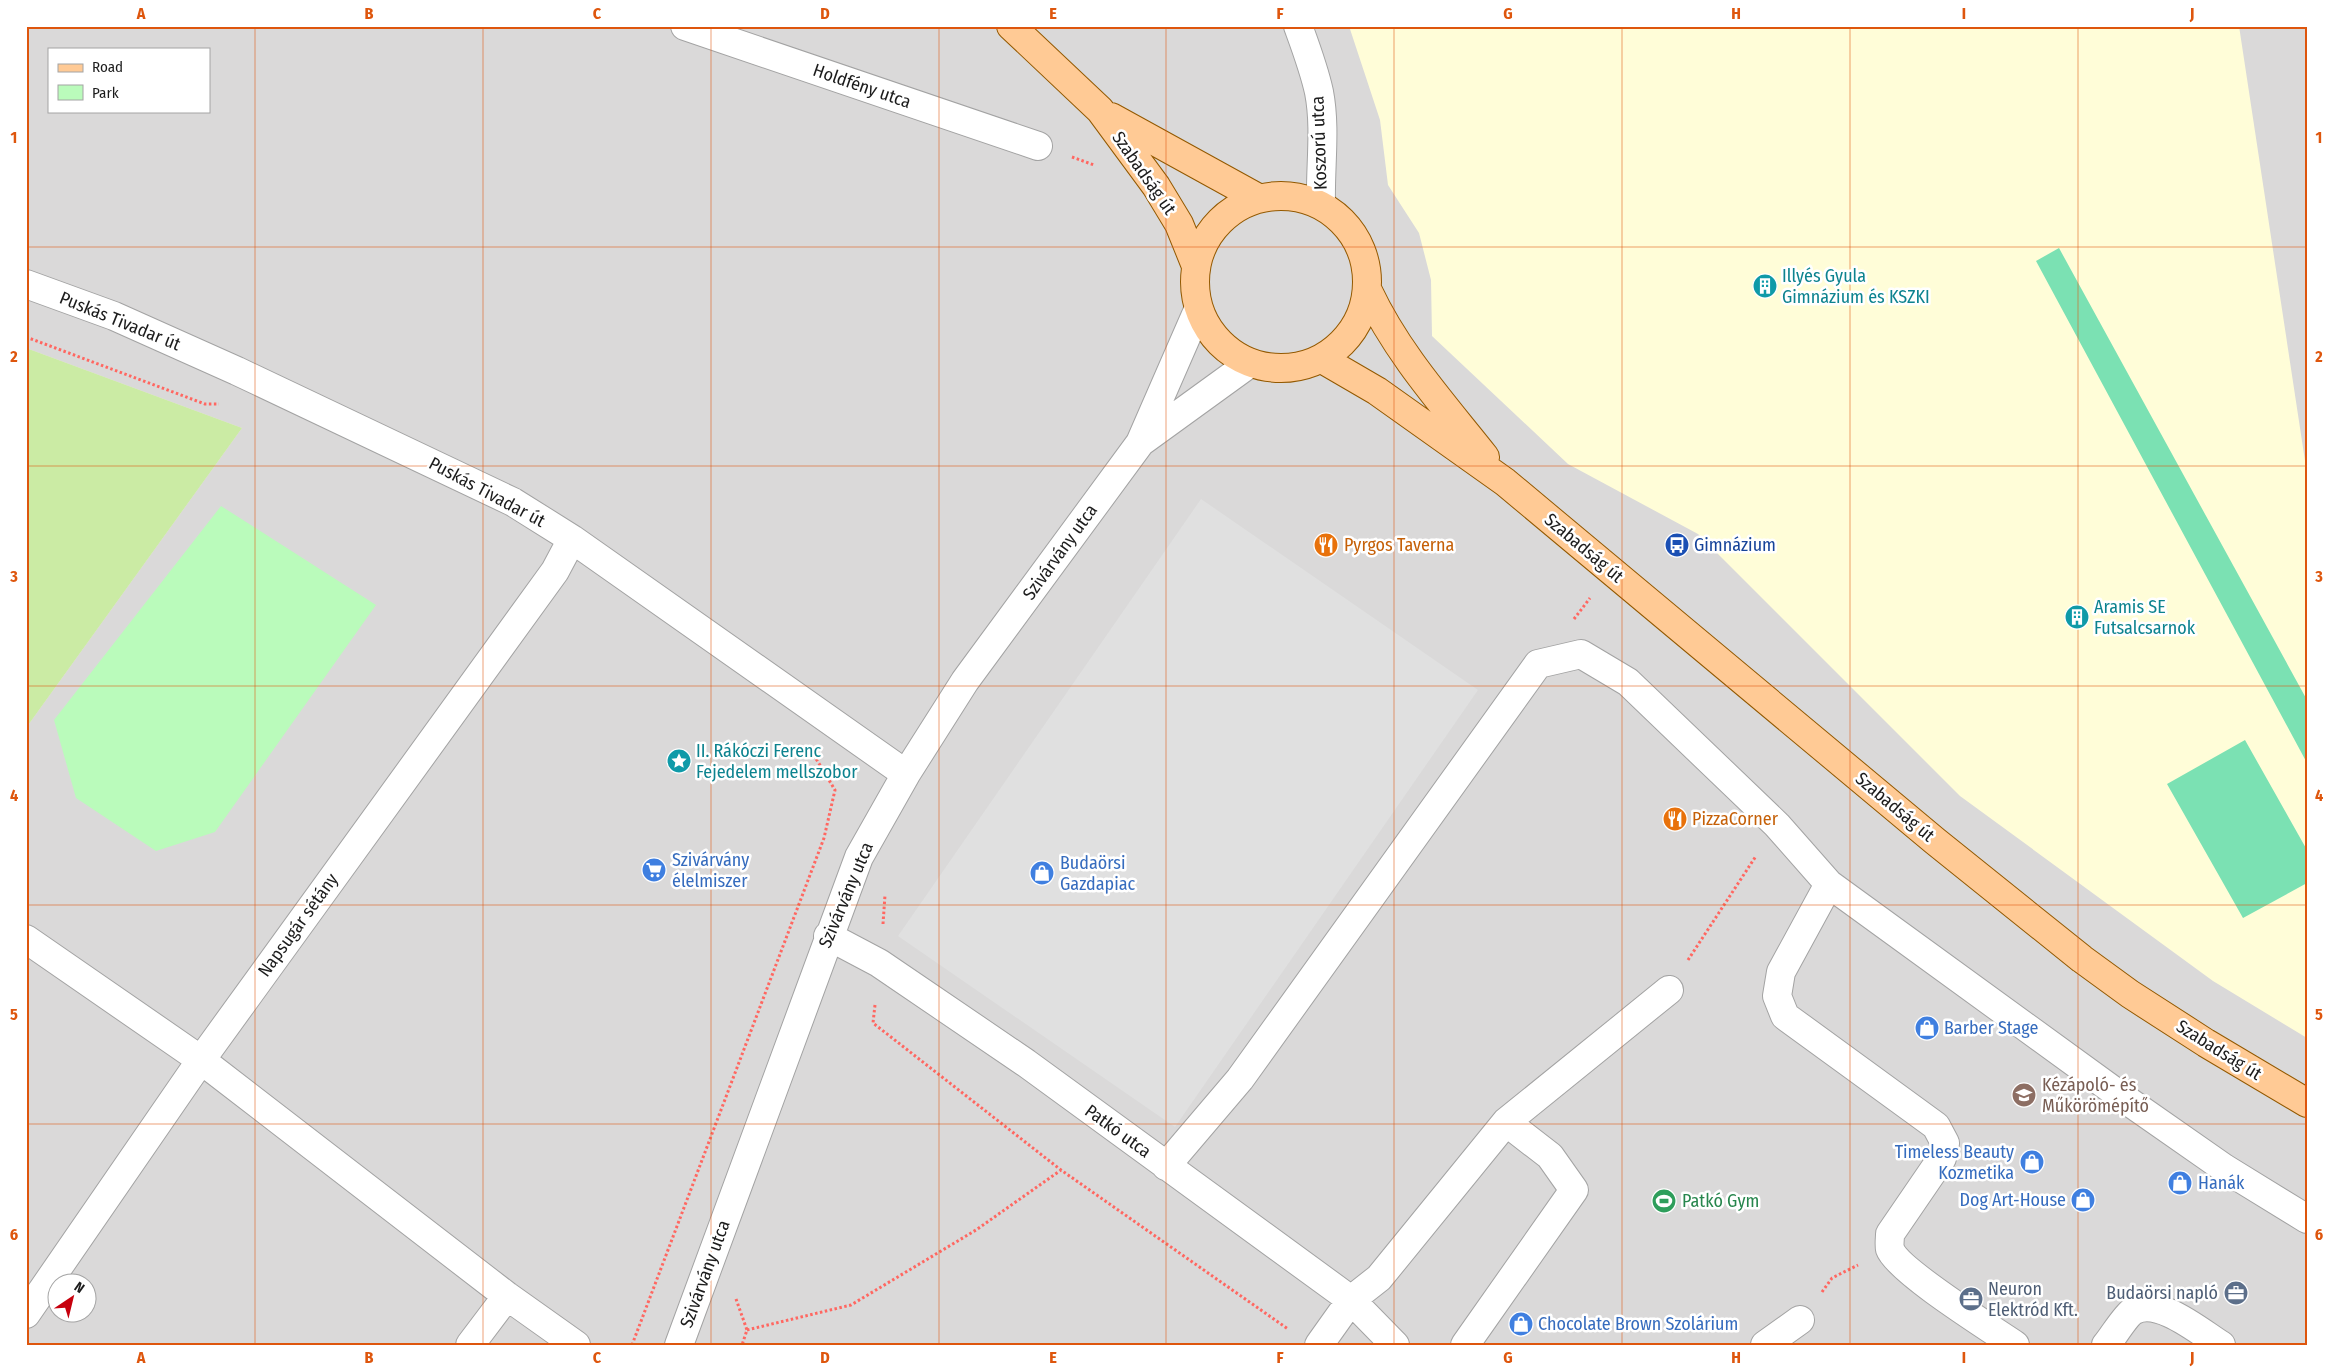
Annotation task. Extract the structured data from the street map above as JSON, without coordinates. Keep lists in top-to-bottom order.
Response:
{
  "streets": {
    "main road": ["Szabadság út"],
    "street": [
      "Holdfény utca",
      "Koszorú utca",
      "Puskás Tivadar út",
      "Szivárvány utca",
      "Napsugár sétány",
      "Patkó utca"
    ]
  },
  "crossings": [
    ["Koszorú utca", "Szabadság út"],
    ["Koszorú utca", "Szivárvány utca"],
    ["Szabadság út", "Szivárvány utca"],
    ["Puskás Tivadar út", "Szivárvány utca"],
    ["Puskás Tivadar út", "Napsugár sétány"],
    ["Szivárvány utca", "Patkó utca"]
  ],
  "places": {
    "building": ["Illyés Gyula Gimnázium és KSZKI", "Aramis SE Futsalcsarnok"],
    "restaurant": ["Pyrgos Taverna", "PizzaCorner"],
    "bus stop": ["Gimnázium"],
    "place": ["II. Rákóczi Ferenc Fejedelem mellszobor"],
    "supermarket": ["Szivárvány élelmiszer"],
    "shop": [
      "Budaörsi Gazdapiac",
      "Barber Stage",
      "Timeless Beauty Kozmetika",
      "Hanák",
      "Dog Art-House",
      "Chocolate Brown Szolárium"
    ],
    "school or university": ["Kézápoló- és Műkörömépítő"],
    "sports": ["Patkó Gym"],
    "office": ["Budaörsi napló", "Neuron Elektród Kft."]
  },
  "legend": ["Road", "Park"],
  "north": "top right",
  "grid": {
    "columns": [
      "A",
      "B",
      "C",
      "D",
      "E",
      "F",
      "G",
      "H",
      "I",
      "J"
    ],
    "rows": [
      "1",
      "2",
      "3",
      "4",
      "5",
      "6"
    ]
  }
}
